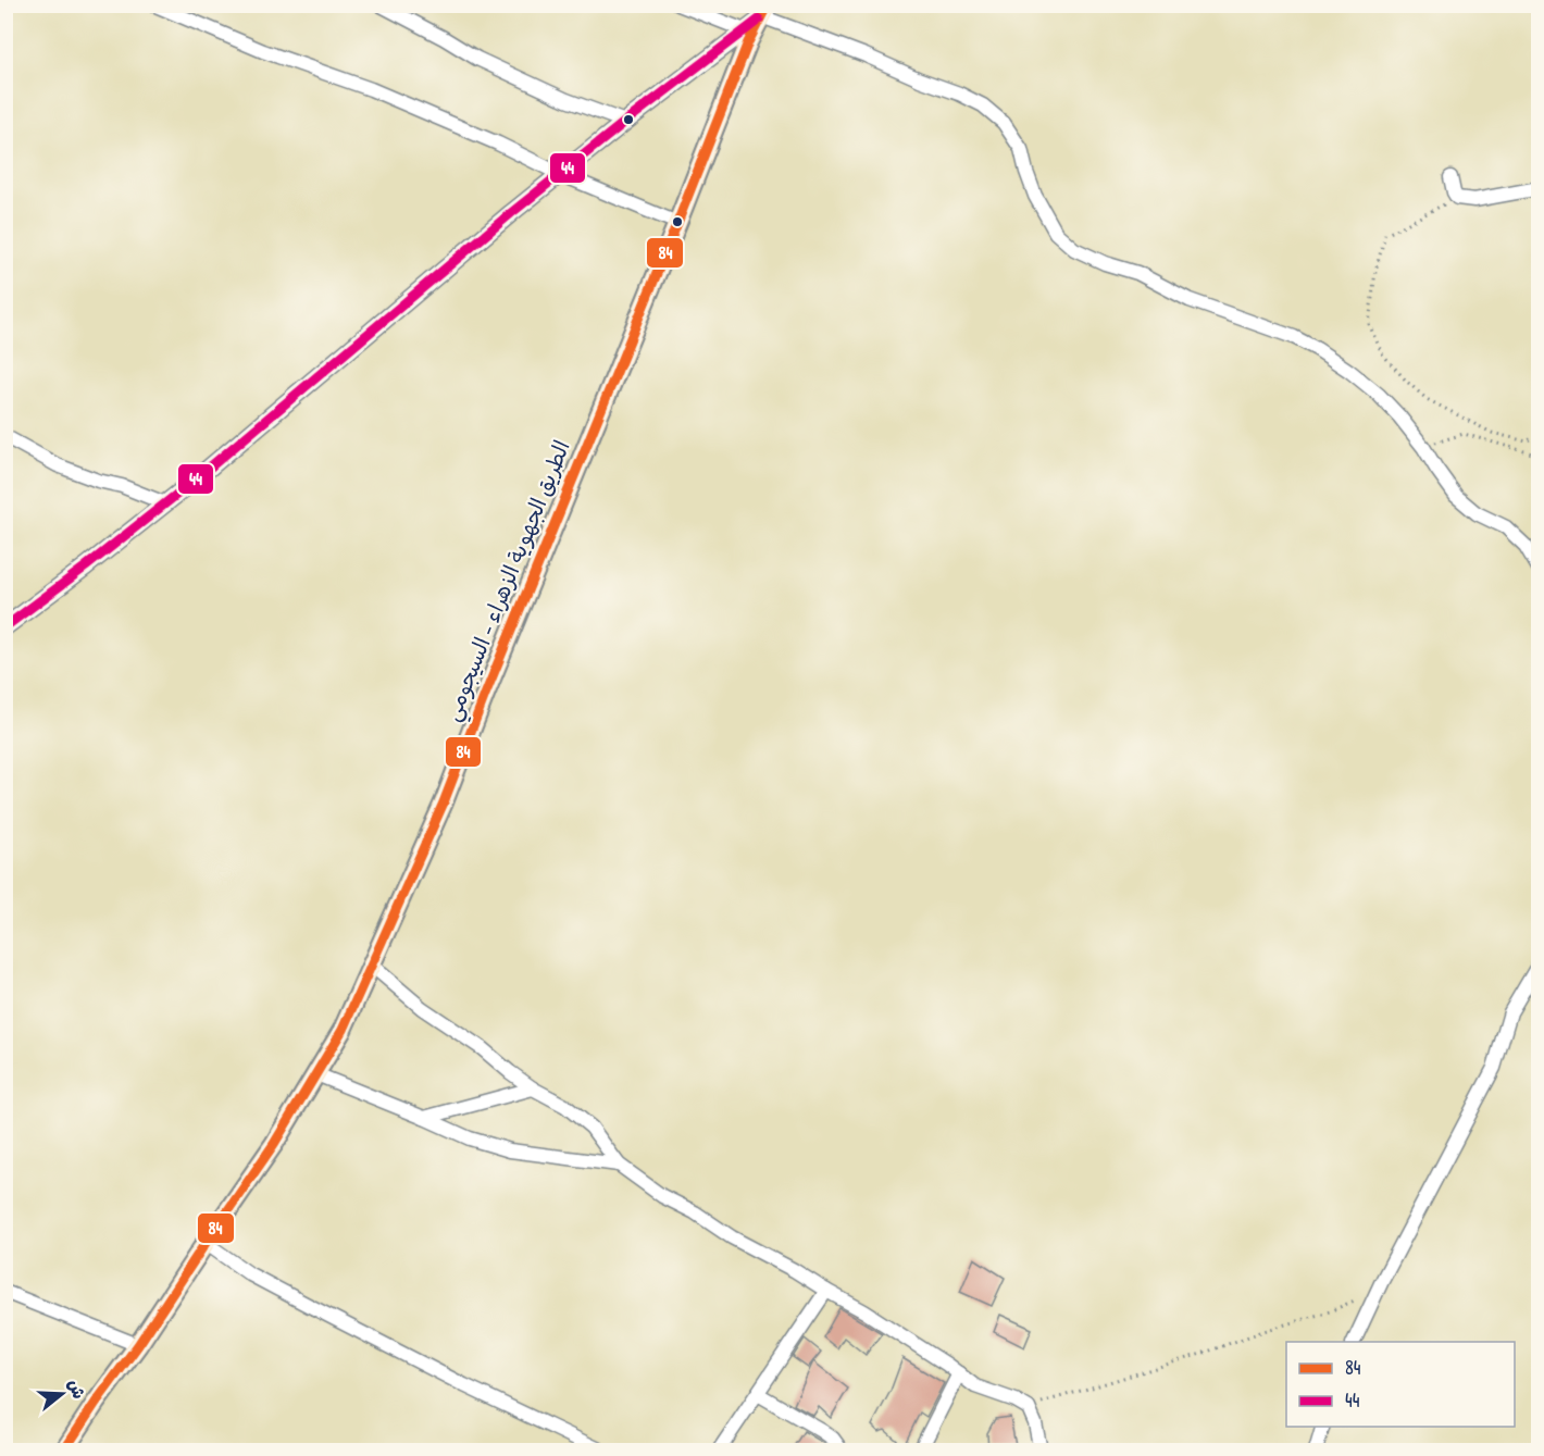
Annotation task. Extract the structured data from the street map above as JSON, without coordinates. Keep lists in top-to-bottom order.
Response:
{
  "streets": {
    "main road": ["الطريق الجهوية الزهراء - السيجومي"]
  },
  "lines": ["transit line 84", "transit line 44"],
  "legend": ["84", "44"],
  "north": "right"
}
